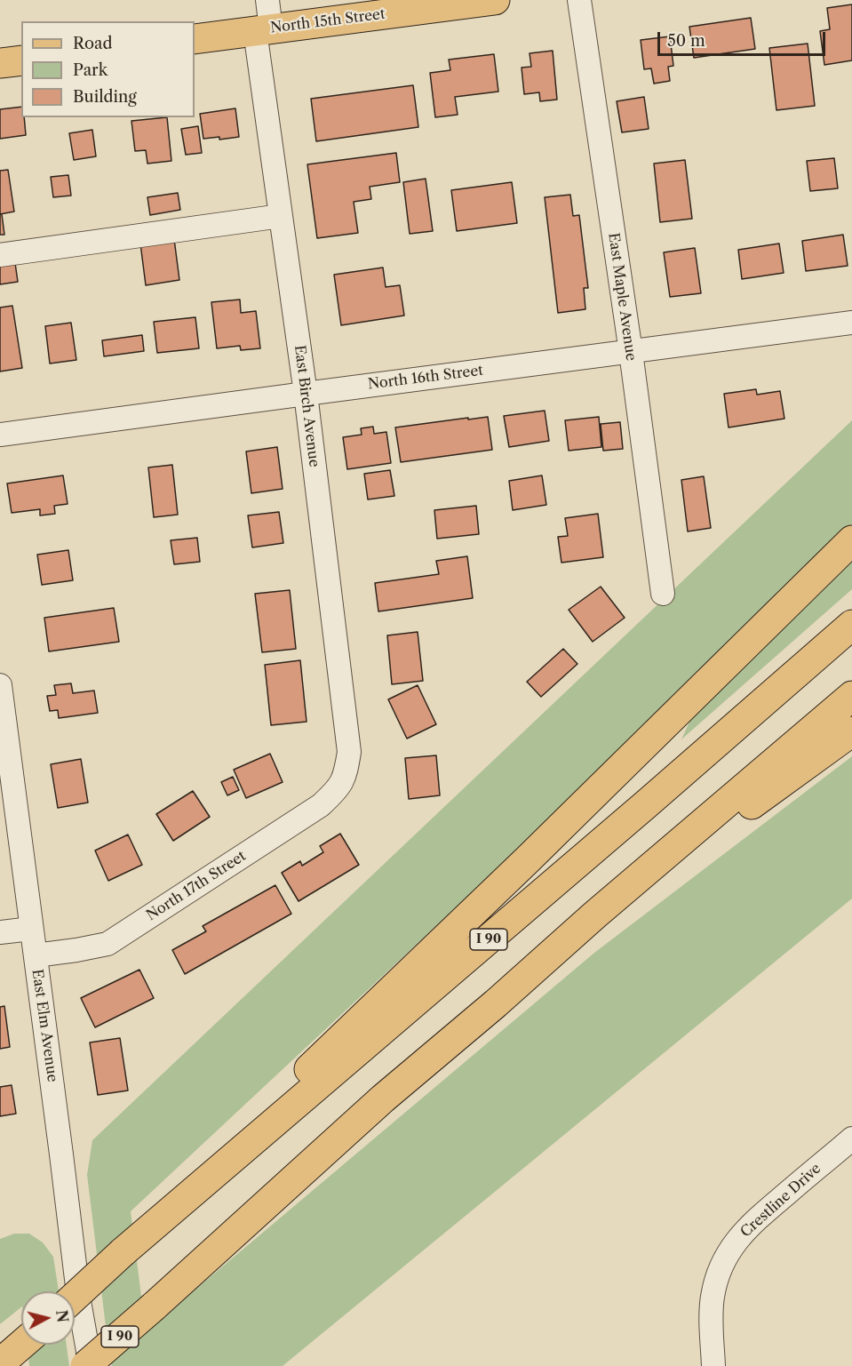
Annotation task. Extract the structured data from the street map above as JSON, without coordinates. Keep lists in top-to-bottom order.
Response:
{
  "streets": {
    "main road": ["North 15th Street", "I 90"],
    "street": [
      "East Maple Avenue",
      "North 16th Street",
      "East Birch Avenue",
      "North 17th Street",
      "East Elm Avenue",
      "Crestline Drive"
    ]
  },
  "crossings": [
    ["North 15th Street", "East Birch Avenue"],
    ["East Maple Avenue", "North 16th Street"],
    ["North 16th Street", "East Birch Avenue"],
    ["East Birch Avenue", "North 17th Street"],
    ["North 17th Street", "East Elm Avenue"]
  ],
  "legend": ["Road", "Park", "Building"],
  "scale_bar": "50 m",
  "north": "right"
}
